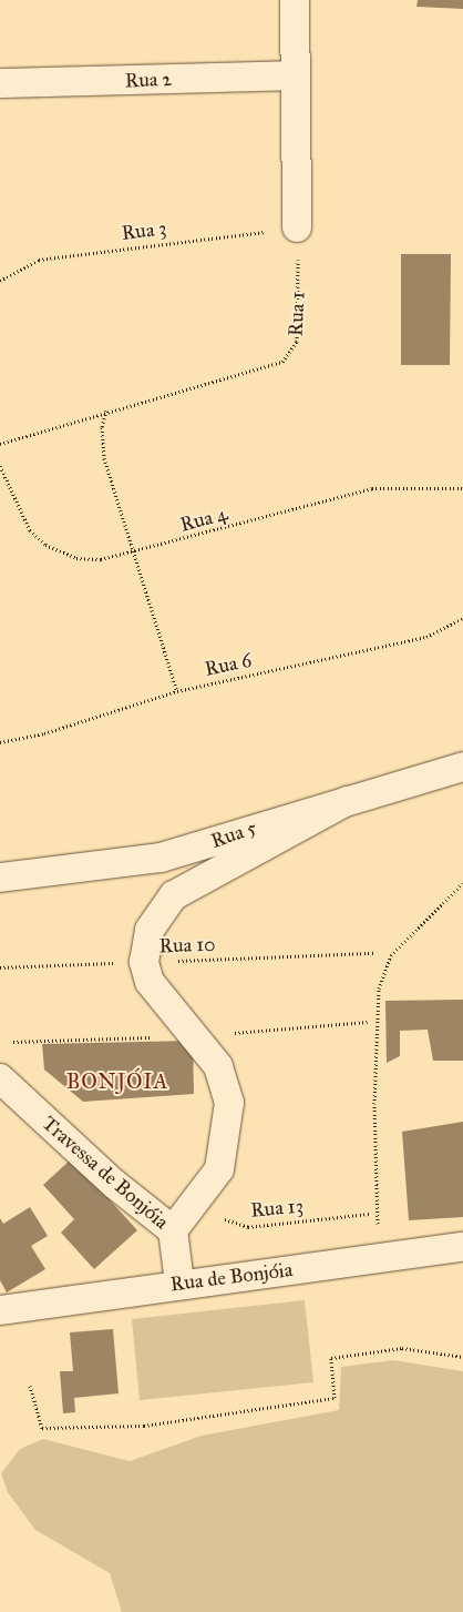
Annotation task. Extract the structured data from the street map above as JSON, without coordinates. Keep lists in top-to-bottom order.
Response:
{
  "streets": {
    "street": [
      "Rua 2",
      "Rua 5",
      "Travessa de Bonjóia",
      "Rua de Bonjóia"
    ],
    "path": [
      "Rua 3",
      "Rua 1",
      "Rua 4",
      "Rua 6",
      "Rua 10",
      "Rua 13"
    ]
  },
  "crossings": [
    ["Rua 3", "Rua 1"],
    ["Travessa de Bonjóia", "Rua de Bonjóia"]
  ],
  "districts": ["BONJÓIA"]
}
